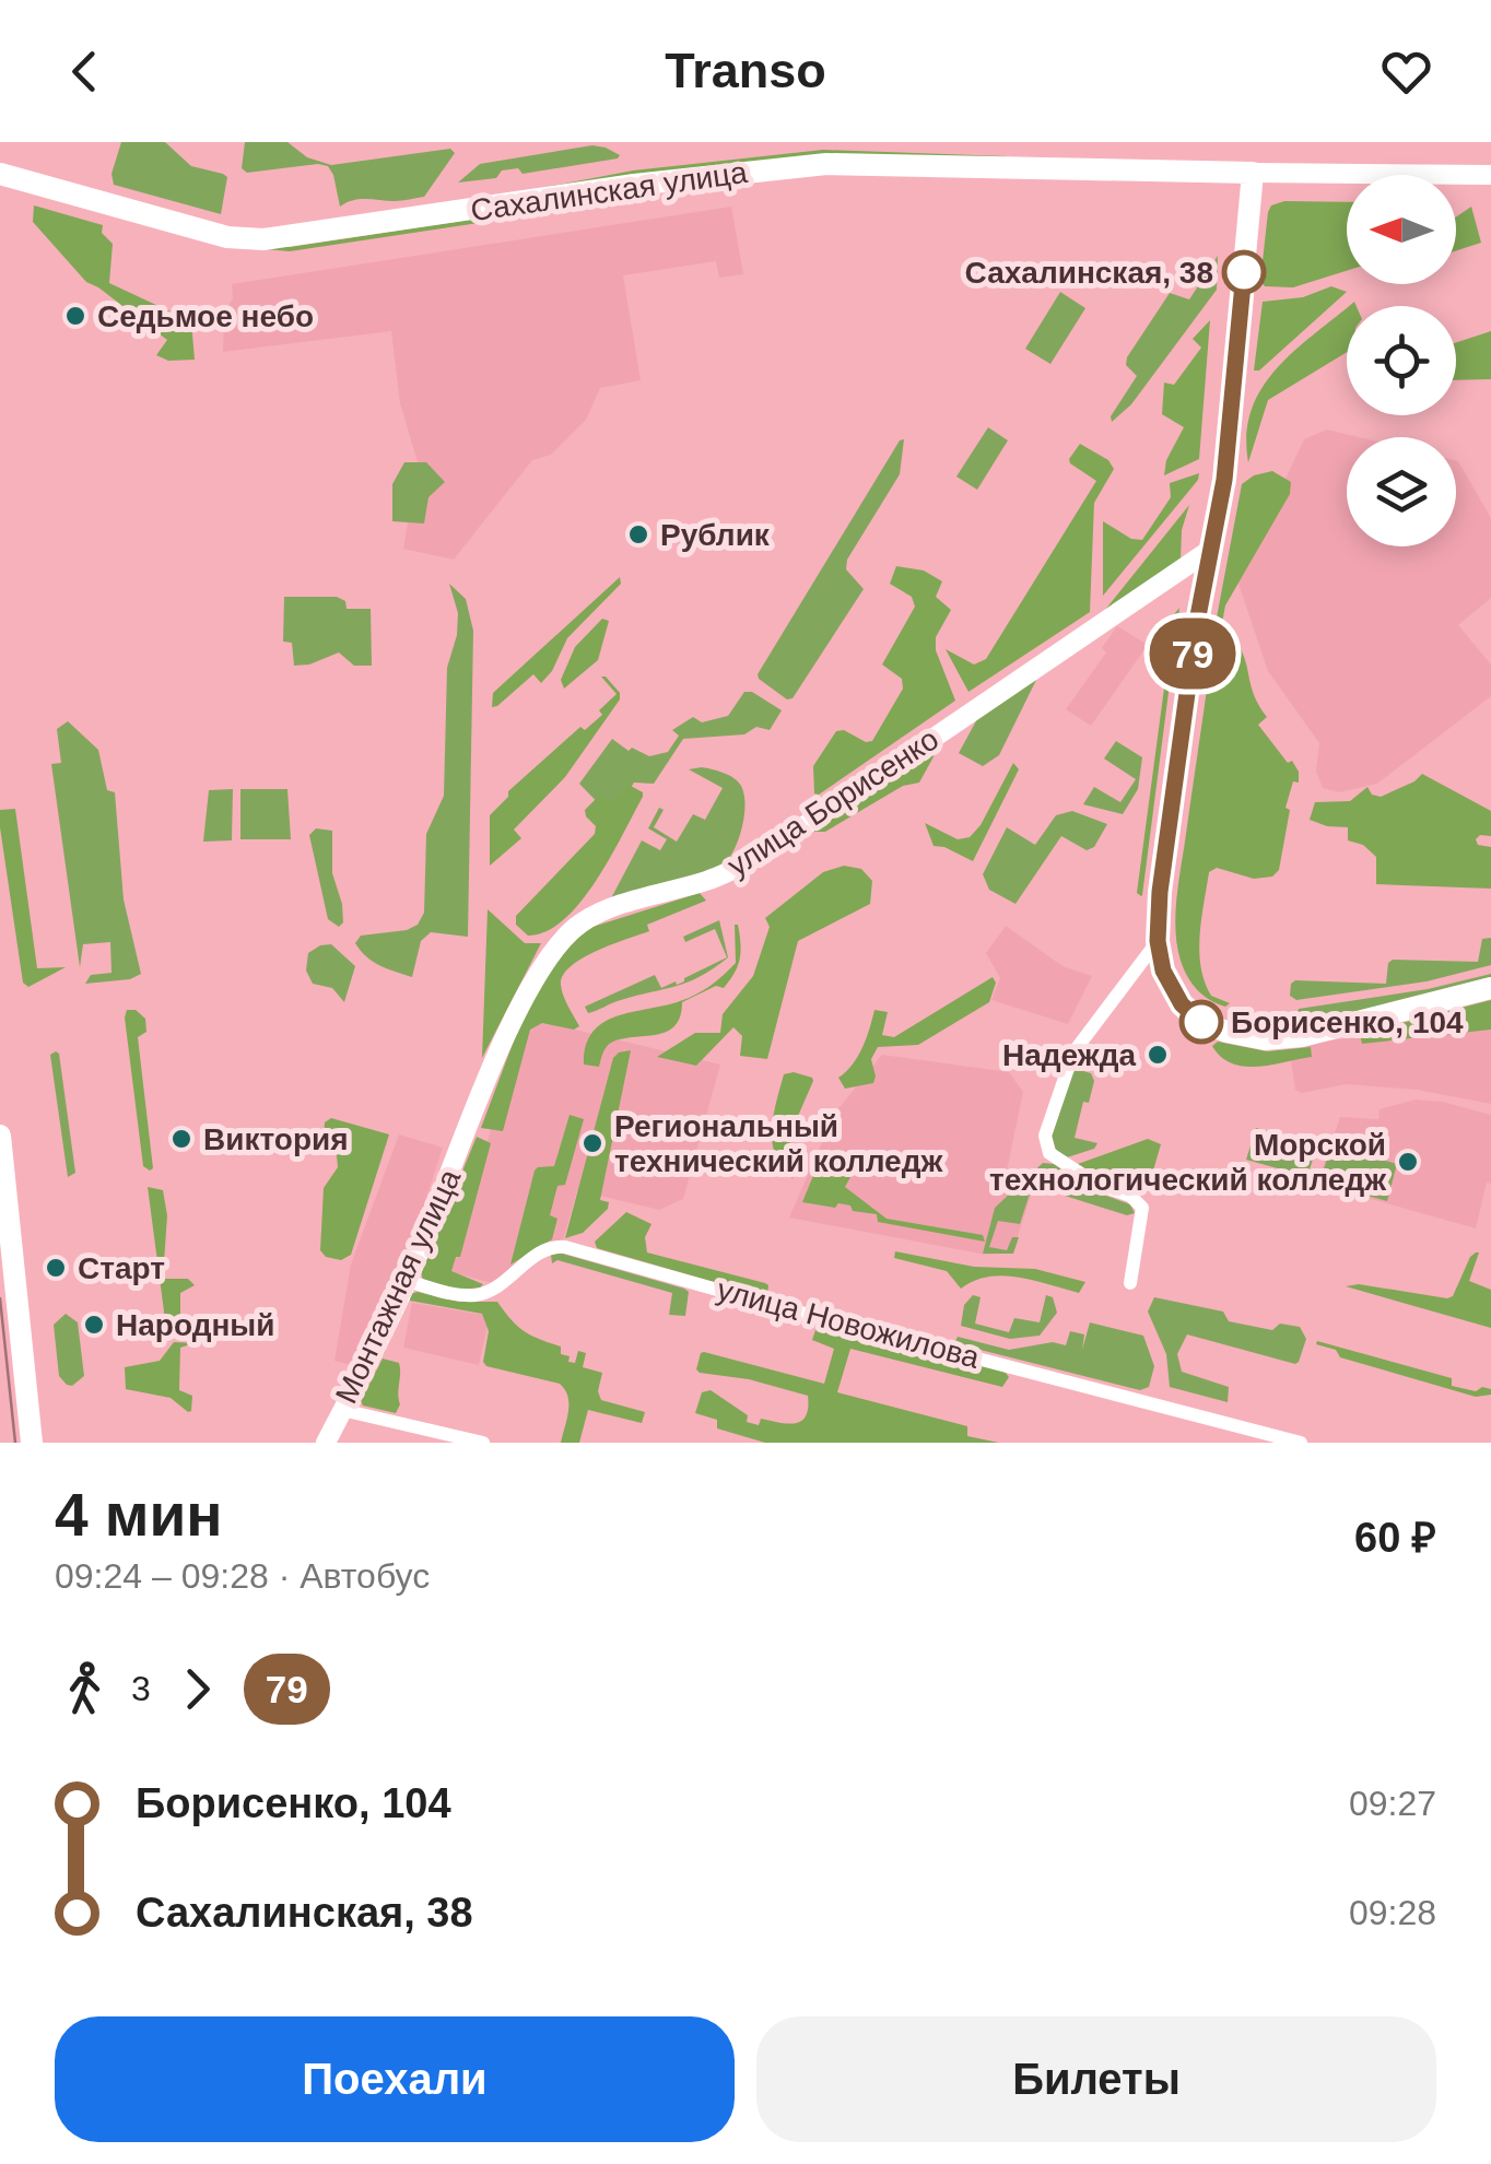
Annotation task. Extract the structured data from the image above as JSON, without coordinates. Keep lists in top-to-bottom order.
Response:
{
  "streets": {
    "main road": ["Сахалинская улица", "улица Борисенко", "Монтажная улица"],
    "street": ["улица Новожилова"]
  },
  "crossings": [
    ["улица Борисенко", "Монтажная улица"],
    ["Монтажная улица", "улица Новожилова"]
  ],
  "places": [
    "Сахалинская, 38",
    "Седьмое небо",
    "Рублик",
    "Борисенко, 104",
    "Надежда",
    "Виктория",
    "Региональный технический колледж",
    "Морской технологический колледж",
    "Старт",
    "Народный"
  ],
  "lines": ["bus line 79"],
  "north": "left",
  "page": {
    "header": "Transo",
    "on_map": "79",
    "heading": ["4 мин", "09:24 – 09:28 · Автобус", "60 ₽"],
    "legs": ["3", "79"],
    "list": [
      {
        "name": "Борисенко, 104",
        "value": "09:27"
      },
      {
        "name": "Сахалинская, 38",
        "value": "09:28"
      }
    ],
    "buttons": ["Поехали", "Билеты"]
  }
}
